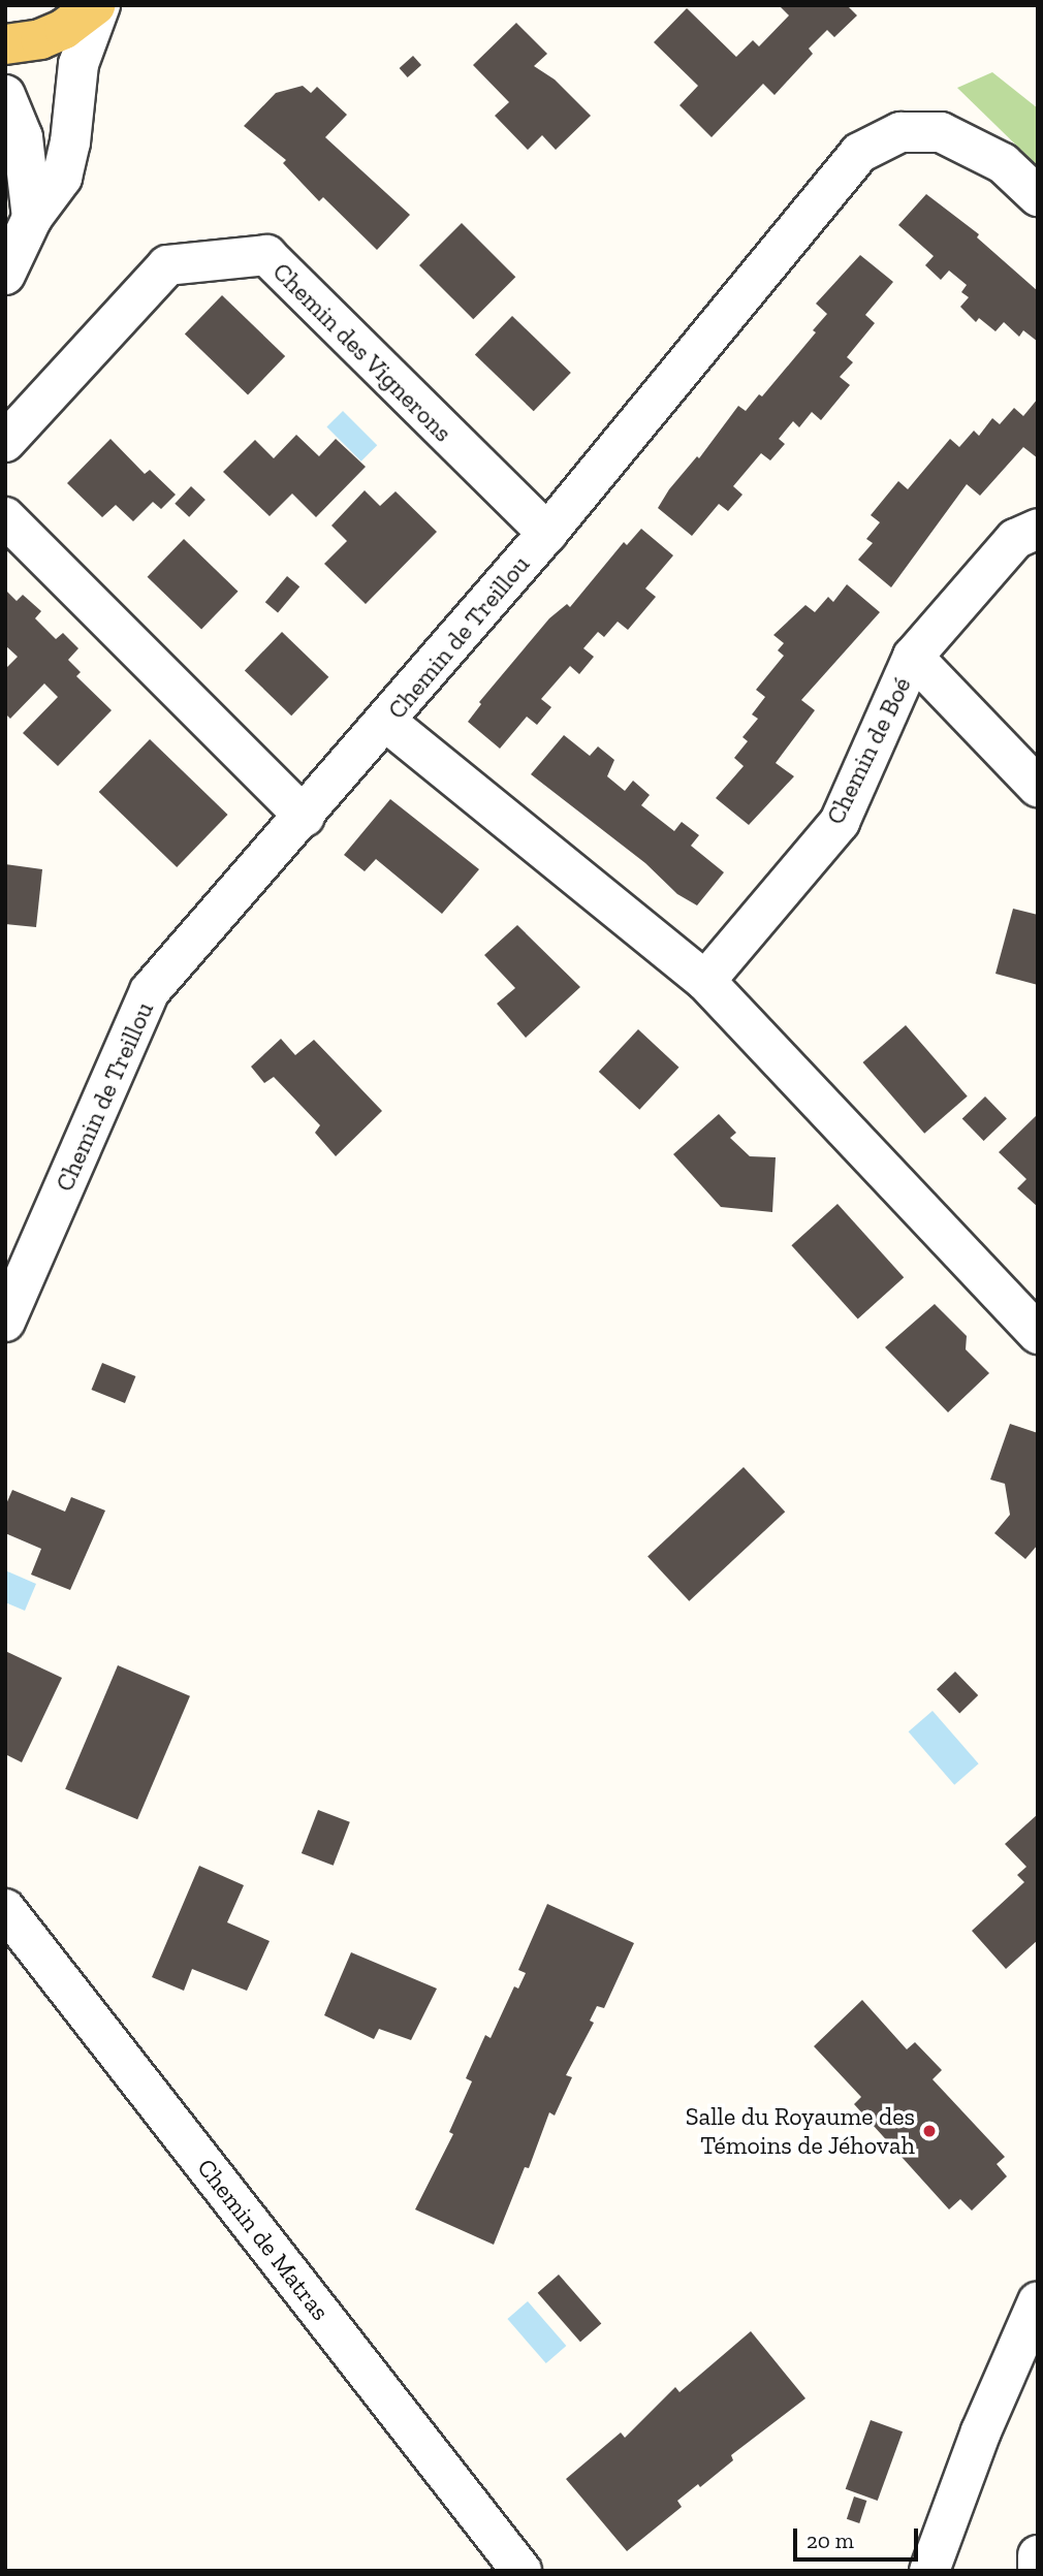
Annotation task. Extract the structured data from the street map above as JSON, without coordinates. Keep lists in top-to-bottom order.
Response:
{
  "streets": {
    "street": [
      "Chemin des Vignerons",
      "Chemin de Treillou",
      "Chemin de Boé",
      "Chemin de Matras"
    ]
  },
  "crossings": [
    ["Chemin des Vignerons", "Chemin de Treillou"]
  ],
  "places": ["Salle du Royaume des Témoins de Jéhovah"],
  "scale_bar": "20 m"
}
